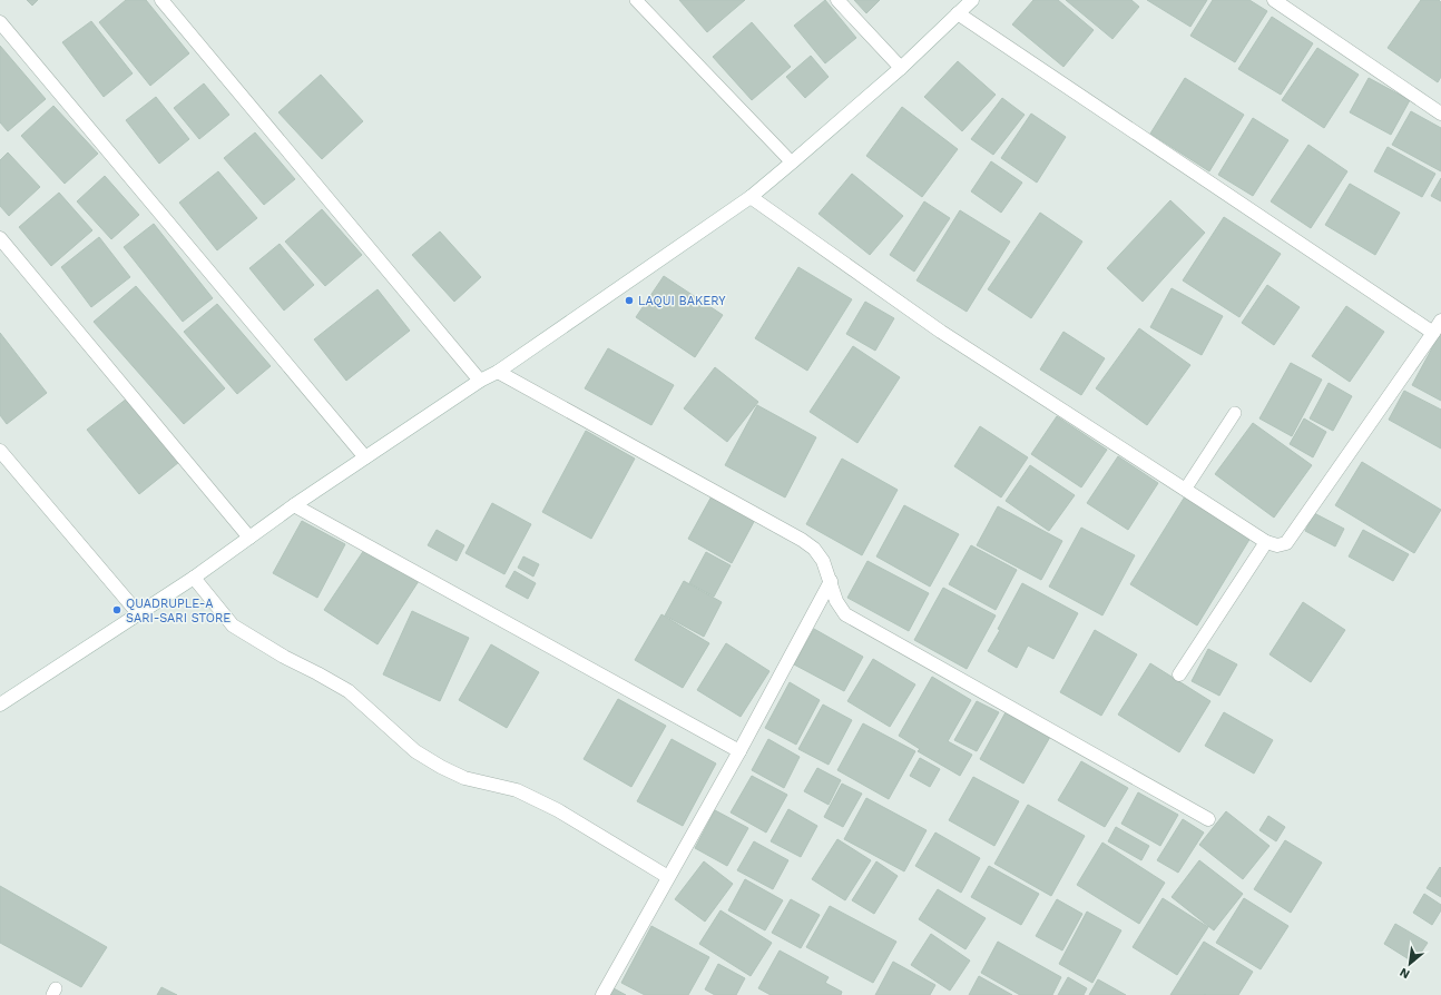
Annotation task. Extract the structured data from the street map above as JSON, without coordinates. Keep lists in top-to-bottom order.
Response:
{
  "places": ["LAQUI BAKERY", "QUADRUPLE-A SARI-SARI STORE"],
  "north": "bottom left"
}
